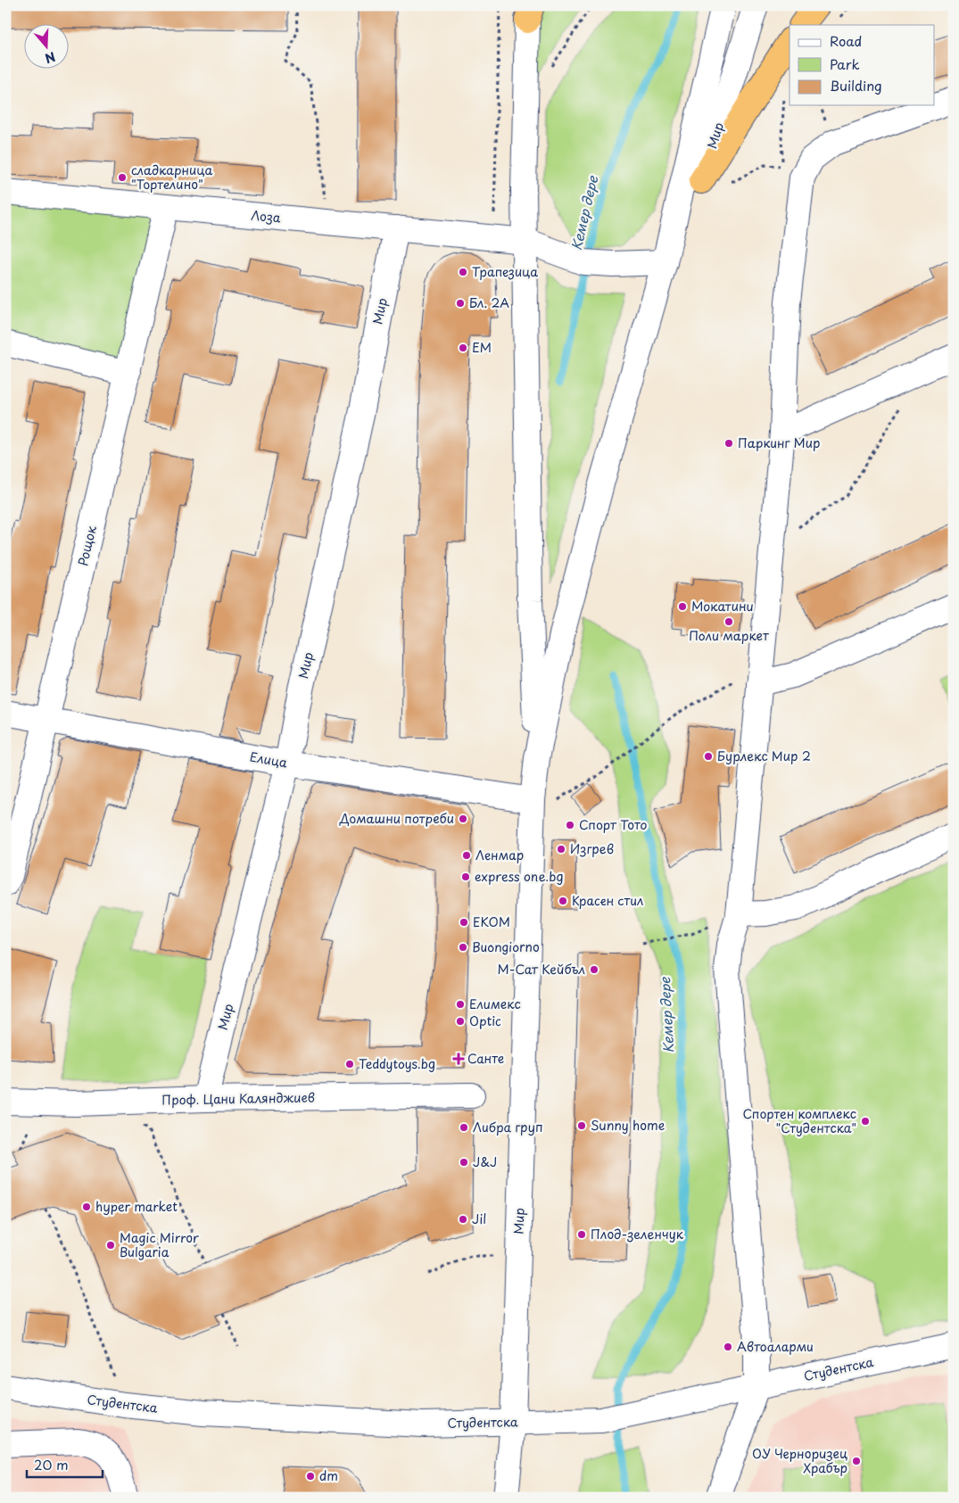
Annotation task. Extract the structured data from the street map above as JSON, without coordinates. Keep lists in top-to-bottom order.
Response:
{
  "streets": {
    "street": [
      "Мир",
      "Лоза",
      "Рощок",
      "Елица",
      "Проф. Цани Калянджиев",
      "Студентска"
    ]
  },
  "crossings": [
    ["Мир", "Лоза"],
    ["Мир", "Елица"],
    ["Мир", "Проф. Цани Калянджиев"],
    ["Мир", "Студентска"],
    ["Лоза", "Рощок"],
    ["Рощок", "Елица"]
  ],
  "water": ["Кемер дере"],
  "places": {
    "other": [
      "сладкарница \"Тортелино\"",
      "Трапезица",
      "Бл. 2А",
      "ЕМ",
      "Паркинг Мир",
      "Мокатини",
      "Поли маркет",
      "Бурлекс Мир 2",
      "Домашни потреби",
      "Спорт Тото",
      "Изгрев",
      "Ленмар",
      "express one.bg",
      "Красен стил",
      "EKOM",
      "Buongiorno",
      "М-Сат Кейбъл",
      "Елимекс",
      "Optic",
      "Teddytoys.bg",
      "Спортен комплекс \"Студентска\"",
      "Sunny home",
      "Либра груп",
      "J&J",
      "hyper market",
      "Jil",
      "Плод-зеленчук",
      "Magic Mirror Bulgaria",
      "Автоаларми",
      "ОУ Черноризец Храбър",
      "dm"
    ],
    "health": ["Санте"]
  },
  "legend": ["Road", "Park", "Building"],
  "scale_bar": "20 m",
  "north": "bottom"
}
